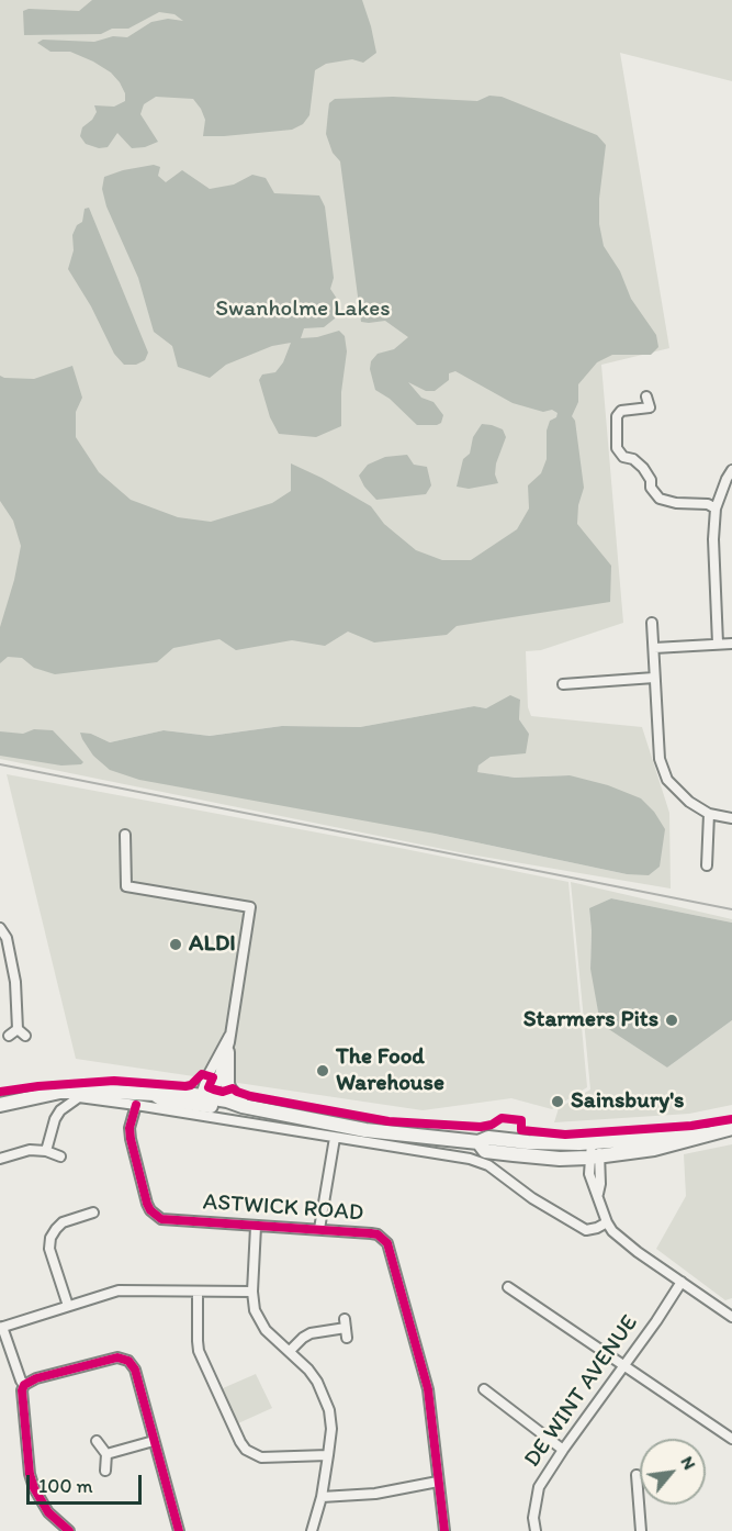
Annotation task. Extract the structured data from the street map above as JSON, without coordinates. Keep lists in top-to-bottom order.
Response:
{
  "streets": {
    "street": ["ASTWICK ROAD", "DE WINT AVENUE"]
  },
  "parks": ["Swanholme Lakes"],
  "places": [
    "ALDI",
    "Starmers Pits",
    "The Food Warehouse",
    "Sainsbury's"
  ],
  "scale_bar": "100 m",
  "north": "top right"
}
